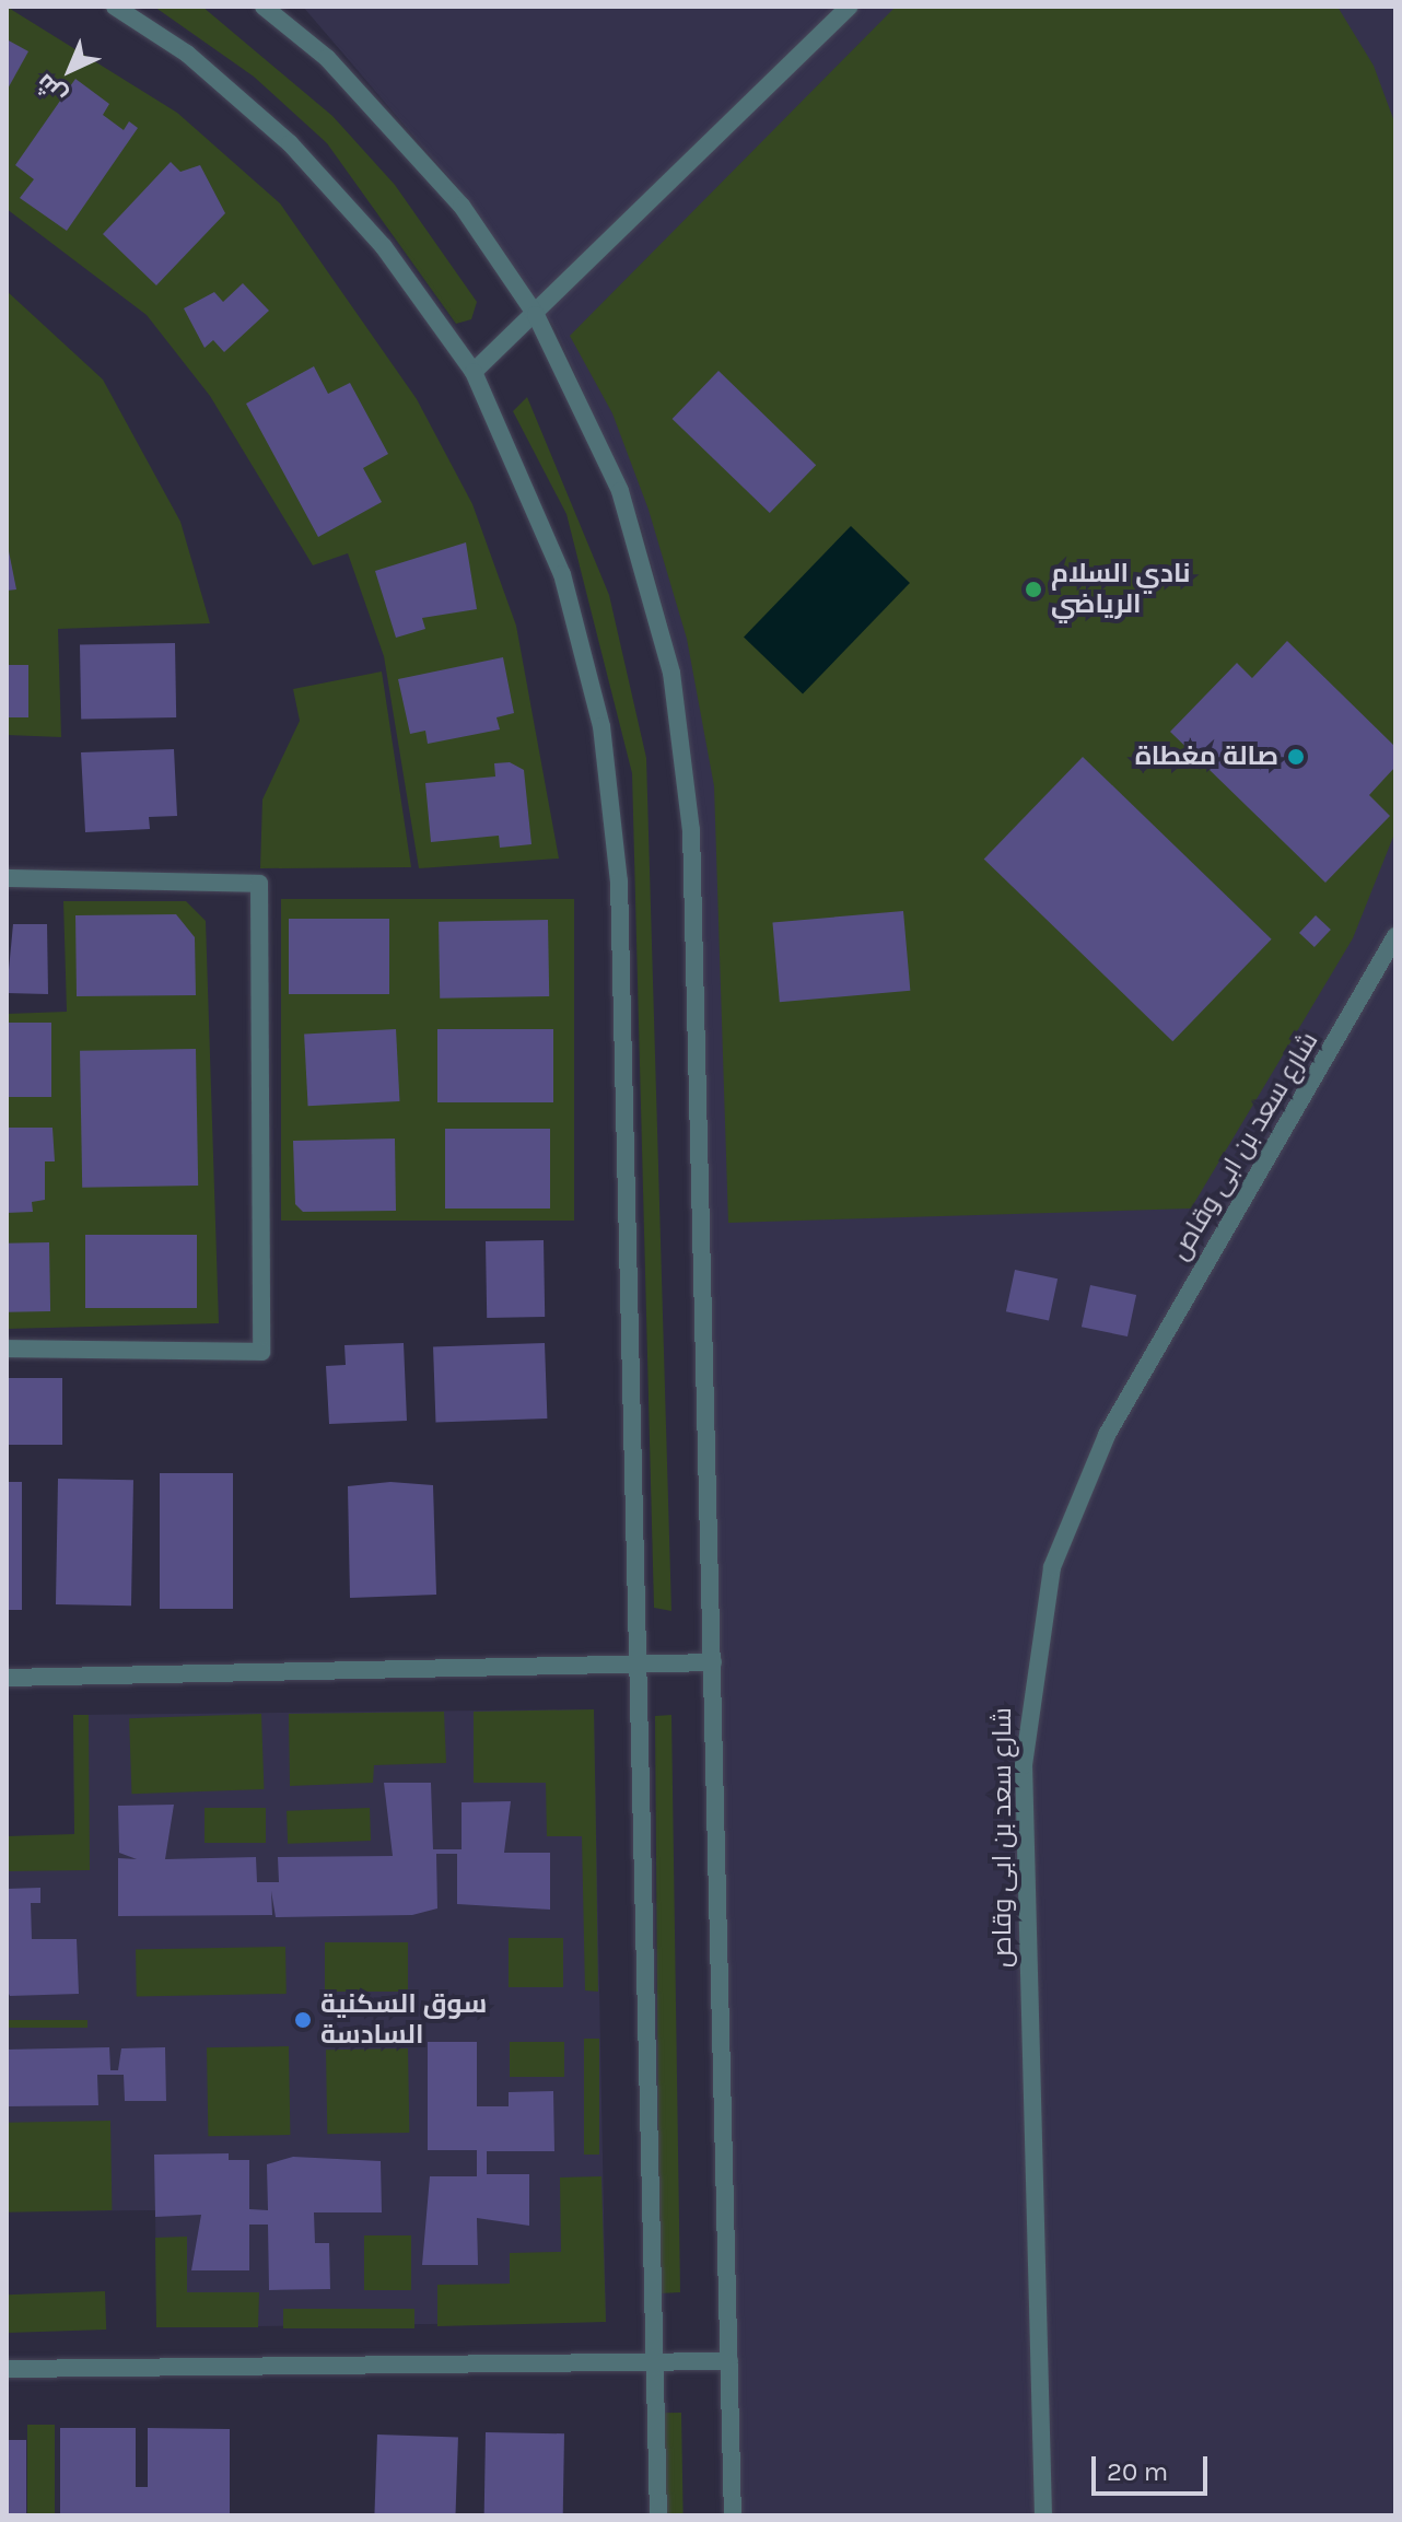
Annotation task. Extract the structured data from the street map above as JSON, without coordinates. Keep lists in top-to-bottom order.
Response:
{
  "streets": {
    "street": ["شارع سعد بن ابى وقاص"]
  },
  "places": ["نادي السلام الرياضي", "صالة مغطاة", "سوق السكنية السادسة"],
  "scale_bar": "20 m",
  "north": "bottom left"
}
